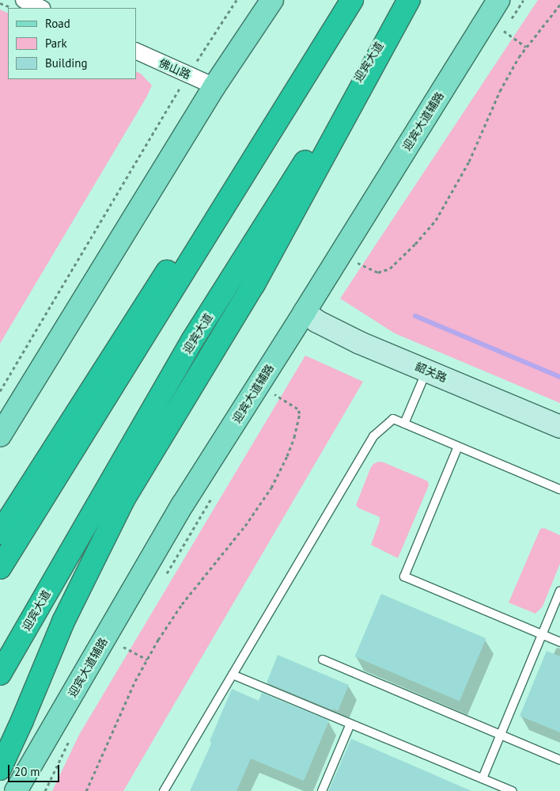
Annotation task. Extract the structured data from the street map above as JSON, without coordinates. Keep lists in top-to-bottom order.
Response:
{
  "streets": {
    "highway": ["迎宾大道"],
    "main road": ["迎宾大道辅路"],
    "street": ["佛山路", "韶关路"]
  },
  "crossings": [
    ["迎宾大道辅路", "韶关路"]
  ],
  "legend": ["Road", "Park", "Building"],
  "scale_bar": "20 m"
}
